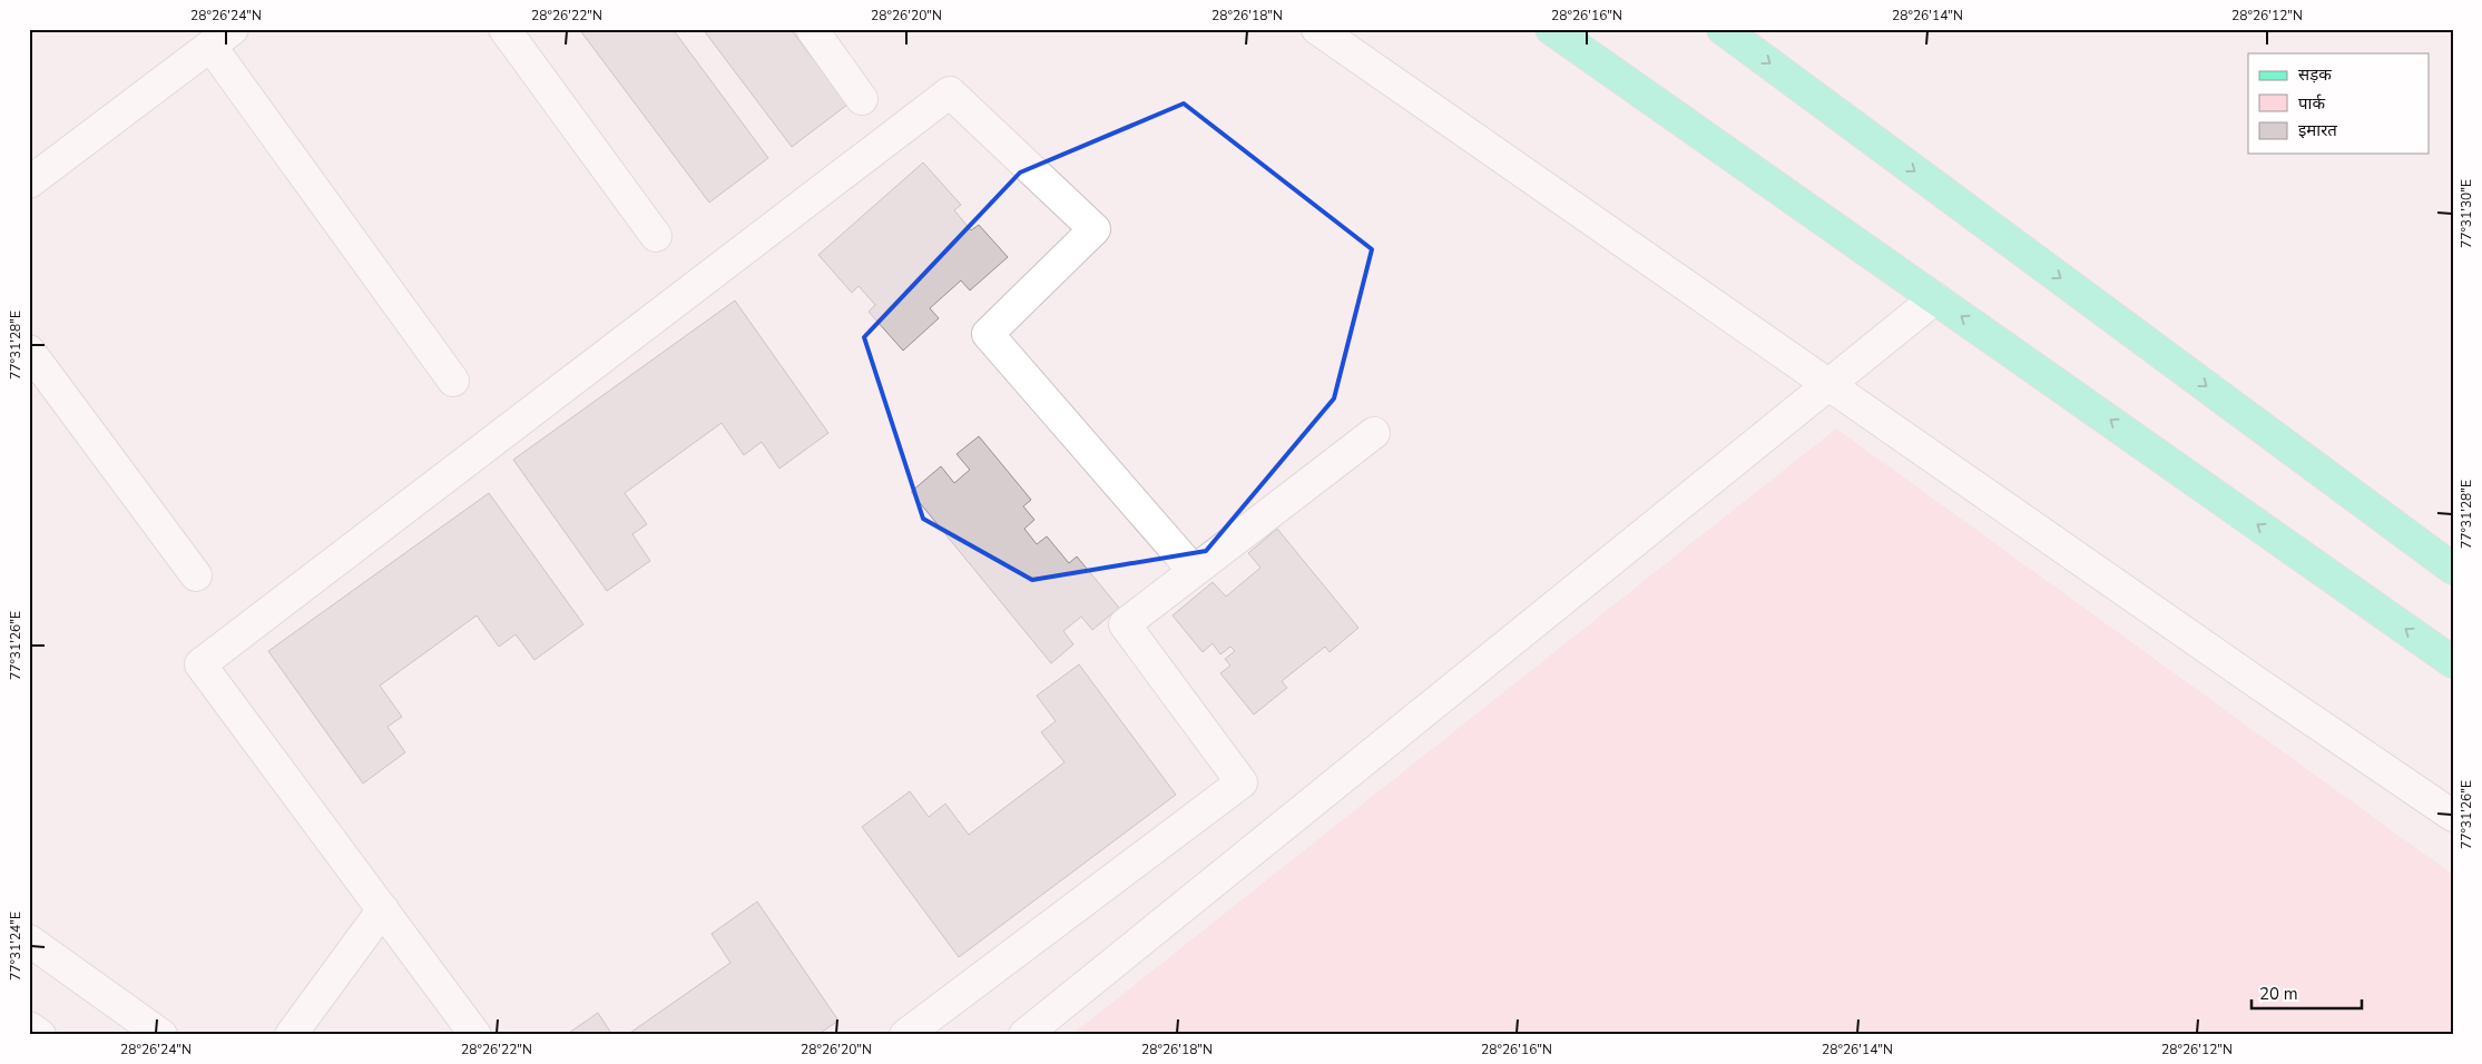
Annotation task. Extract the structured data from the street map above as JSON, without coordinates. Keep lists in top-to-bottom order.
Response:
{
  "legend": ["सड़क", "पार्क", "इमारत"],
  "scale_bar": "20 m",
  "coordinates": [
    "28°26'24\"N",
    "28°26'22\"N",
    "28°26'20\"N",
    "28°26'18\"N",
    "28°26'16\"N",
    "28°26'14\"N",
    "28°26'12\"N",
    "77°31'30\"E",
    "77°31'28\"E",
    "77°31'26\"E",
    "77°31'24\"E"
  ]
}
